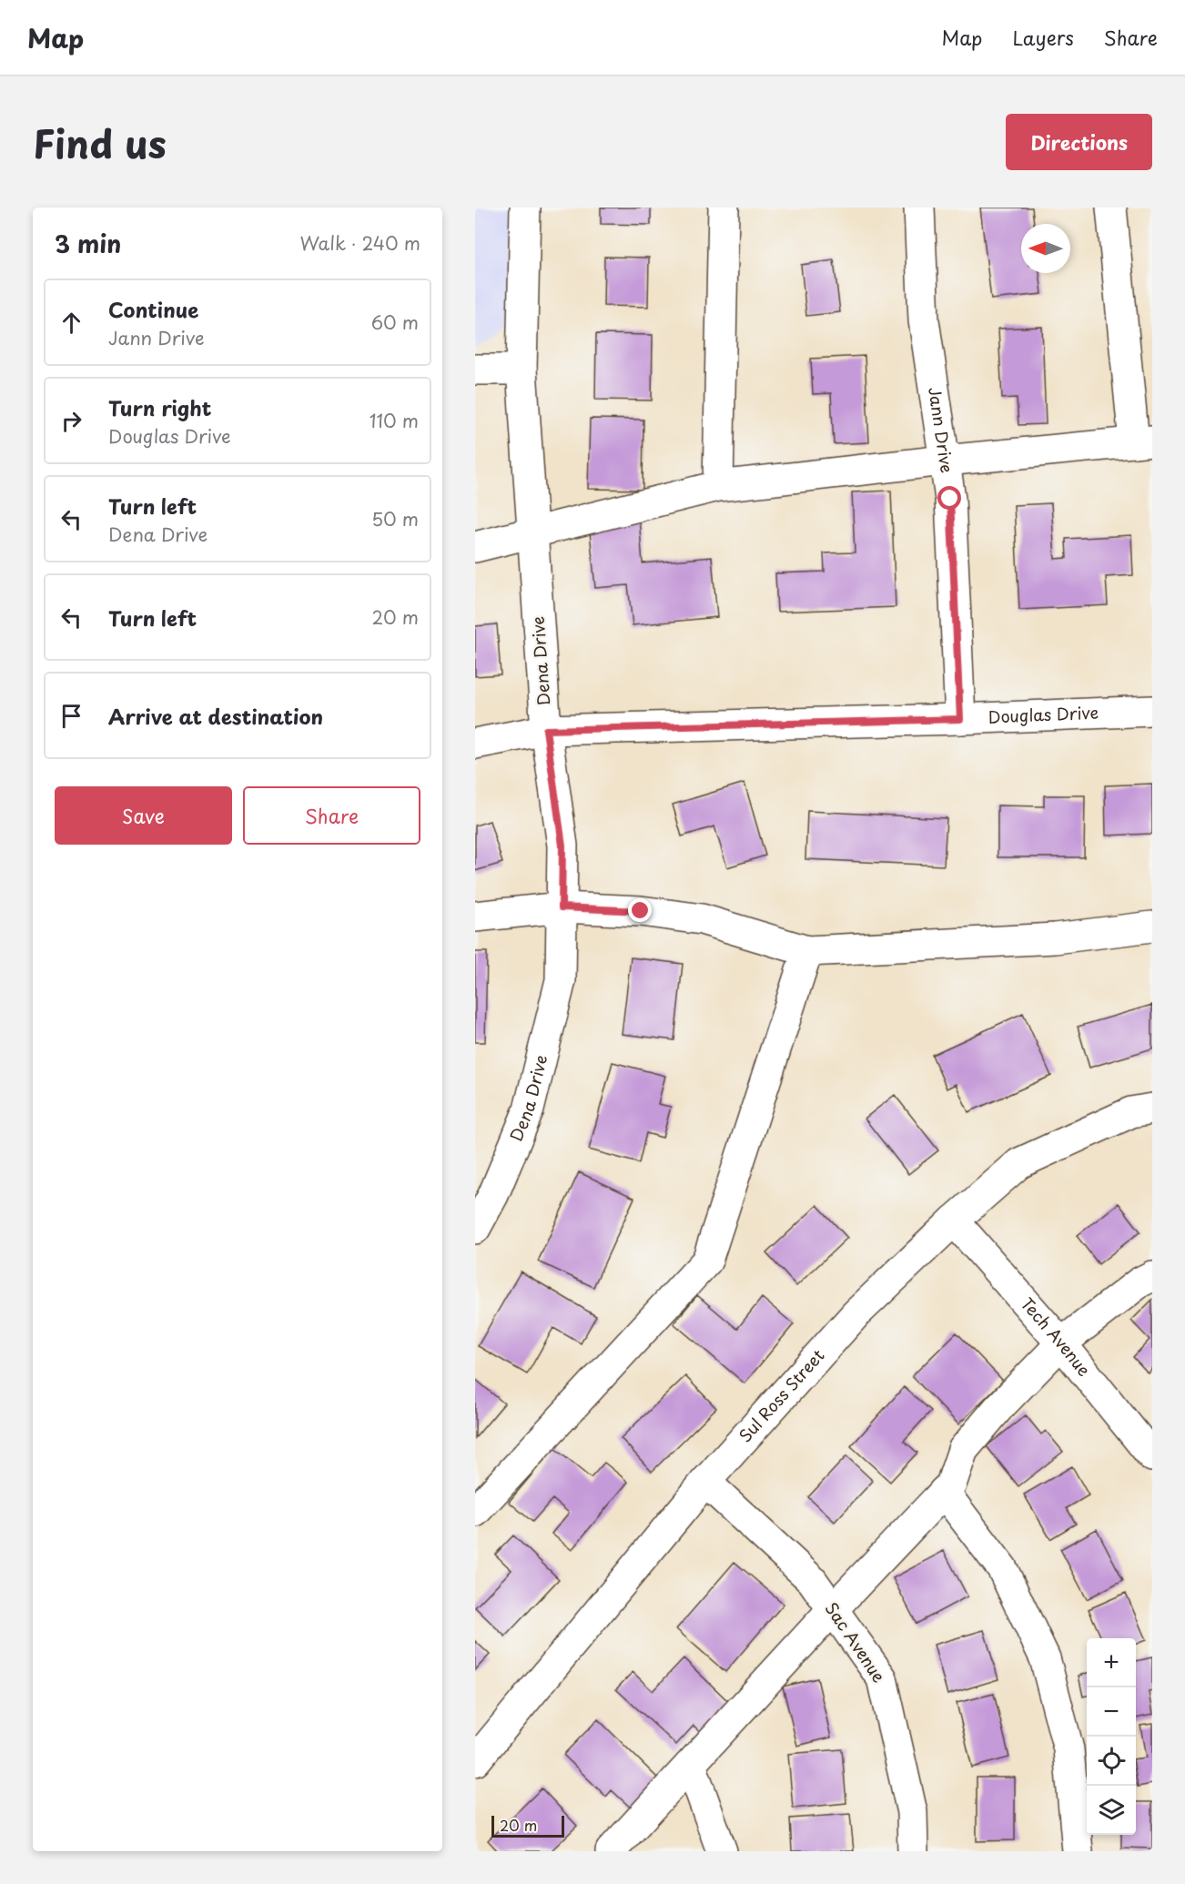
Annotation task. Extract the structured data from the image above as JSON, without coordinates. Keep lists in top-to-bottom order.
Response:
{
  "streets": {
    "street": [
      "Jann Drive",
      "Dena Drive",
      "Douglas Drive",
      "Tech Avenue",
      "Sul Ross Street",
      "Sac Avenue"
    ]
  },
  "crossings": [
    ["Jann Drive", "Douglas Drive"],
    ["Dena Drive", "Douglas Drive"],
    ["Tech Avenue", "Sul Ross Street"],
    ["Sul Ross Street", "Sac Avenue"]
  ],
  "scale_bar": "20 m",
  "north": "left",
  "page": {
    "header": "Map",
    "nav": ["Map", "Layers", "Share"],
    "title": "Find us",
    "buttons": [
      "Directions",
      ["Save", "Share"]
    ],
    "heading": ["3 min", "Walk · 240 m"],
    "list": [
      ["Continue", "Jann Drive", "60 m"],
      ["Turn right", "Douglas Drive", "110 m"],
      ["Turn left", "Dena Drive", "50 m"],
      ["Turn left", "20 m"],
      "Arrive at destination"
    ],
    "map_buttons": ["+", "−"],
    "scale": "20 m"
  }
}
